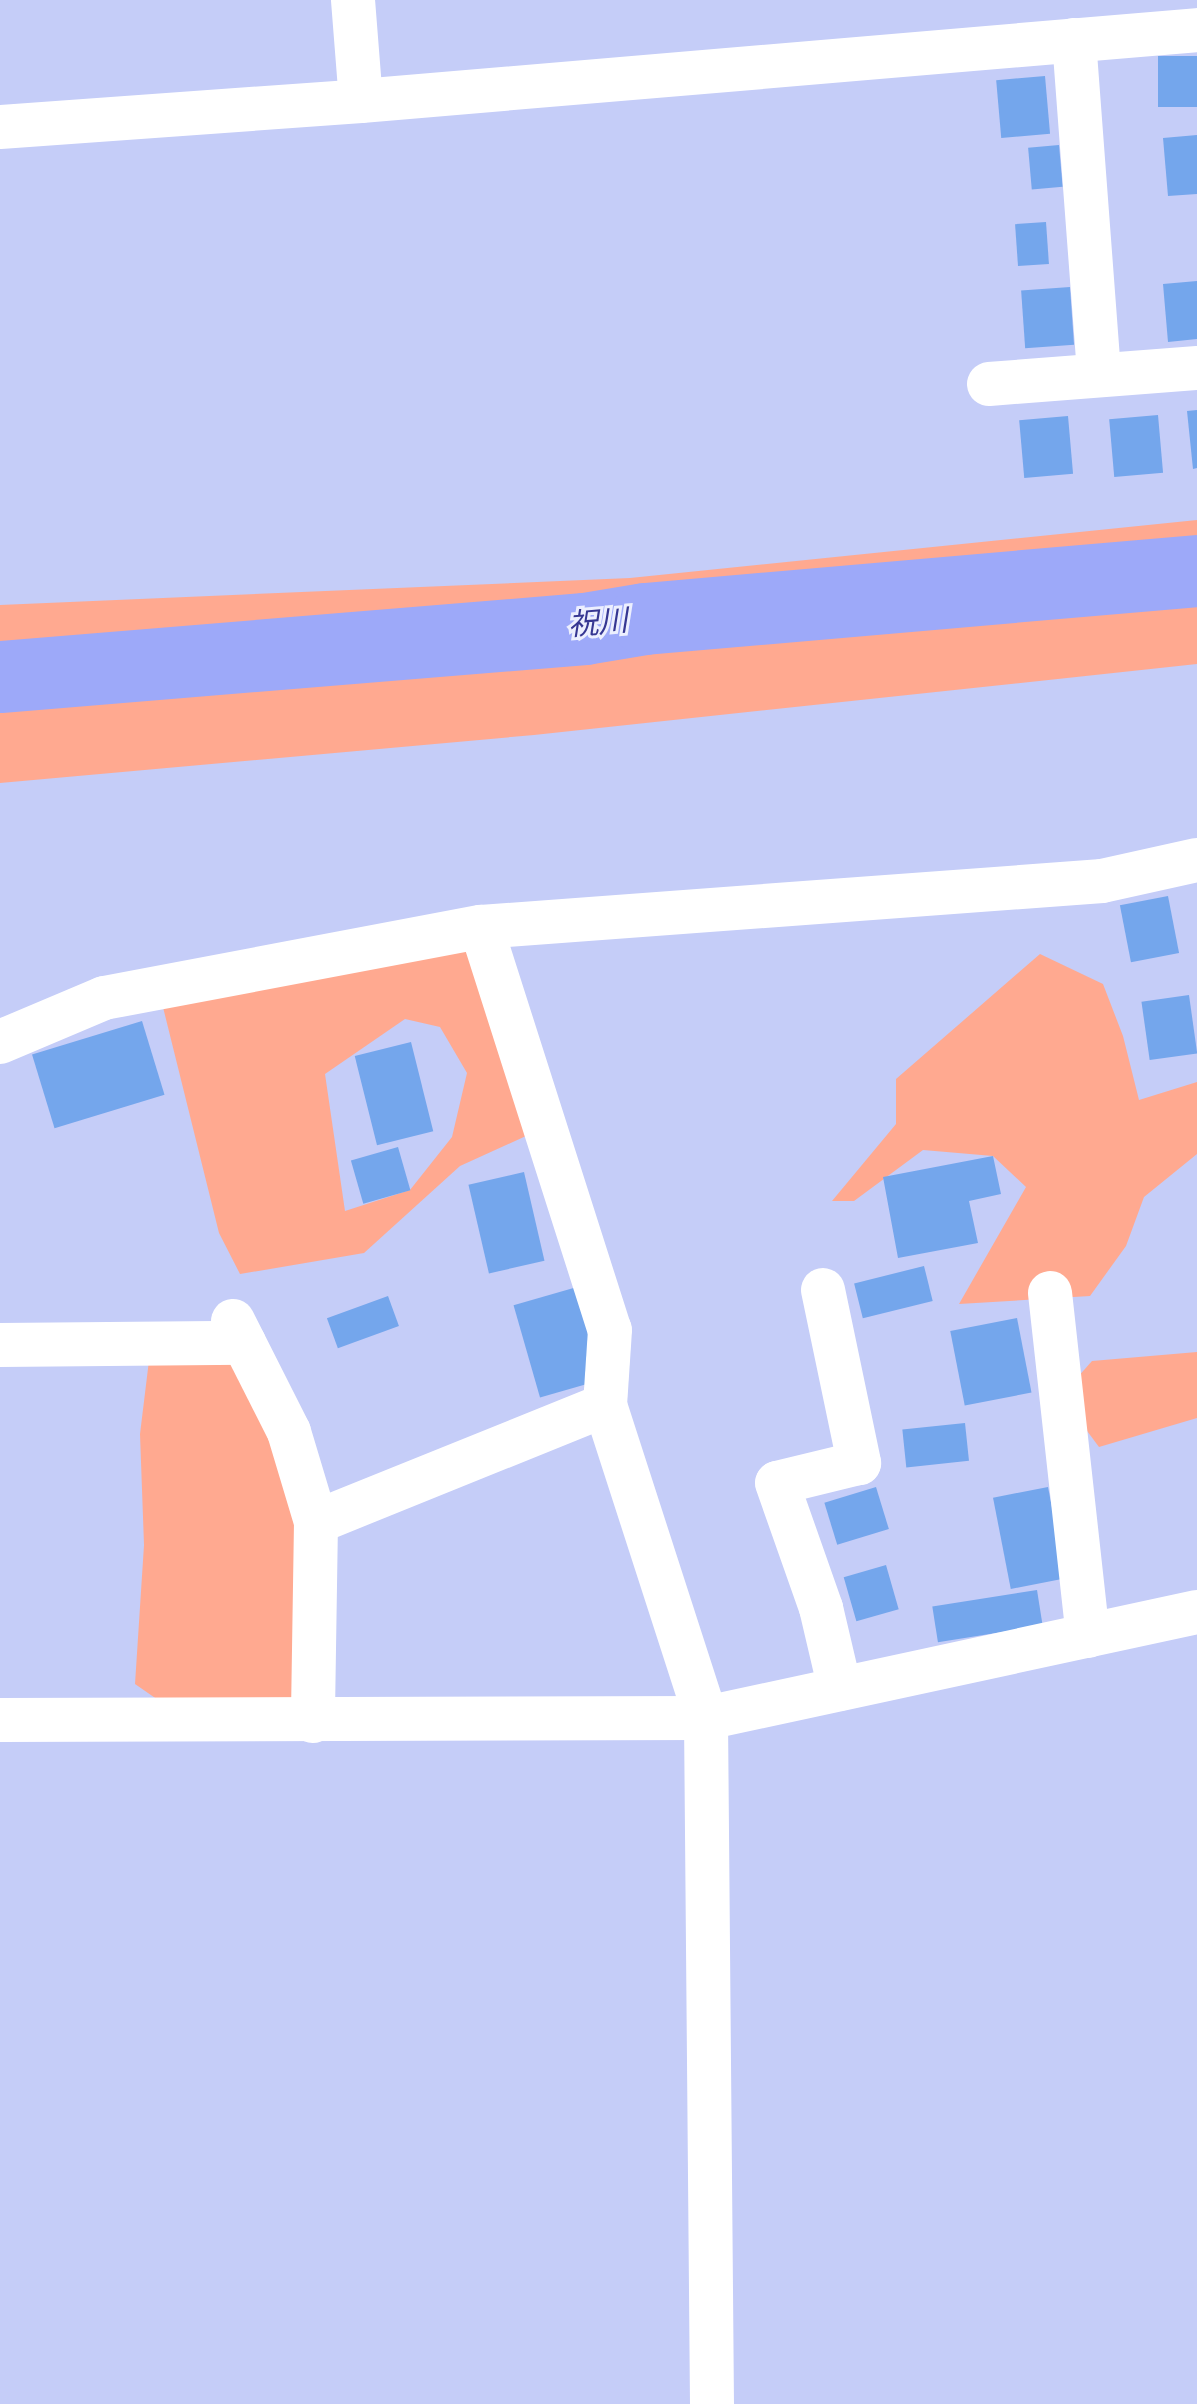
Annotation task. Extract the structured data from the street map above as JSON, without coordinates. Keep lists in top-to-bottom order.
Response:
{
  "water": ["祝川"]
}
